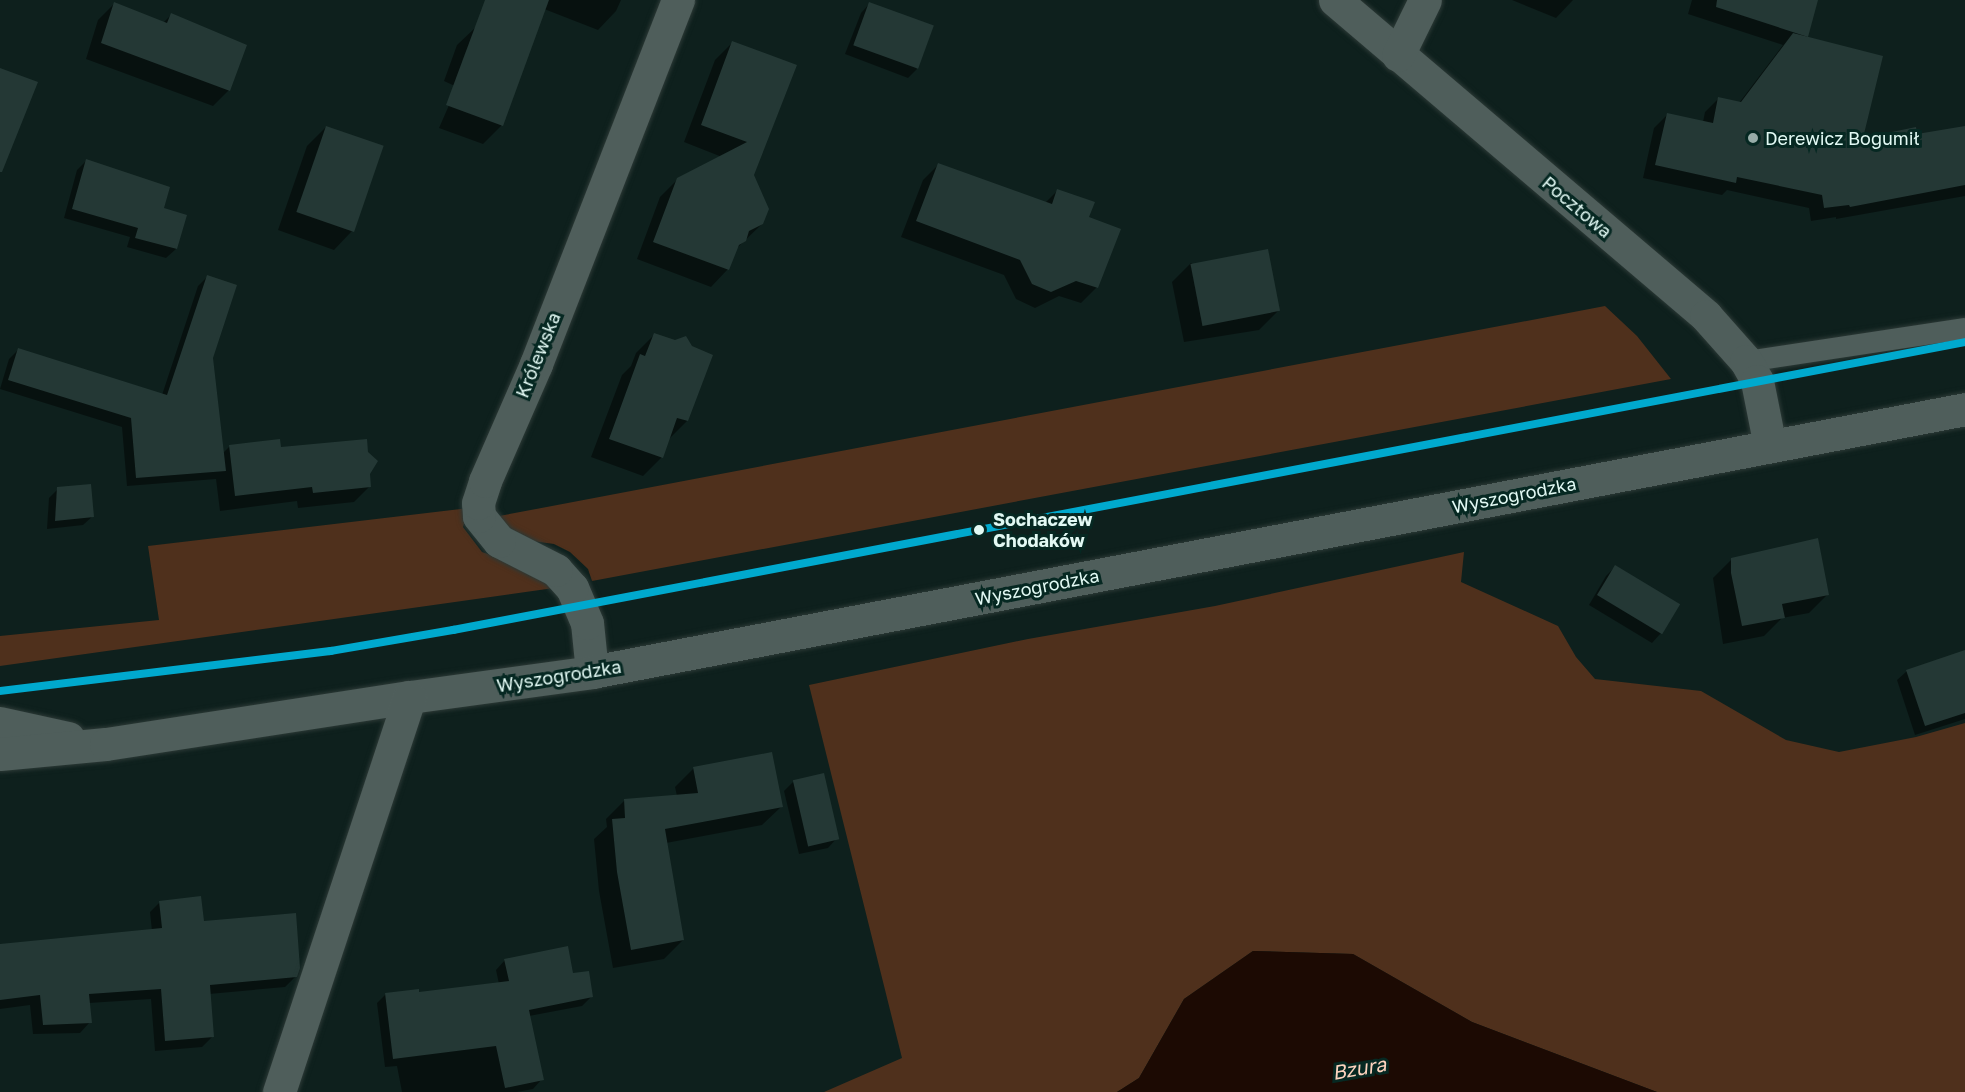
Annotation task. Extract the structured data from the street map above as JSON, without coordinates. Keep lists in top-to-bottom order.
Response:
{
  "streets": {
    "street": ["Pocztowa", "Królewska", "Wyszogrodzka"]
  },
  "crossings": [
    ["Pocztowa", "Wyszogrodzka"],
    ["Królewska", "Wyszogrodzka"]
  ],
  "water": ["Bzura"],
  "places": ["Derewicz Bogumił", "Sochaczew Chodaków"]
}
